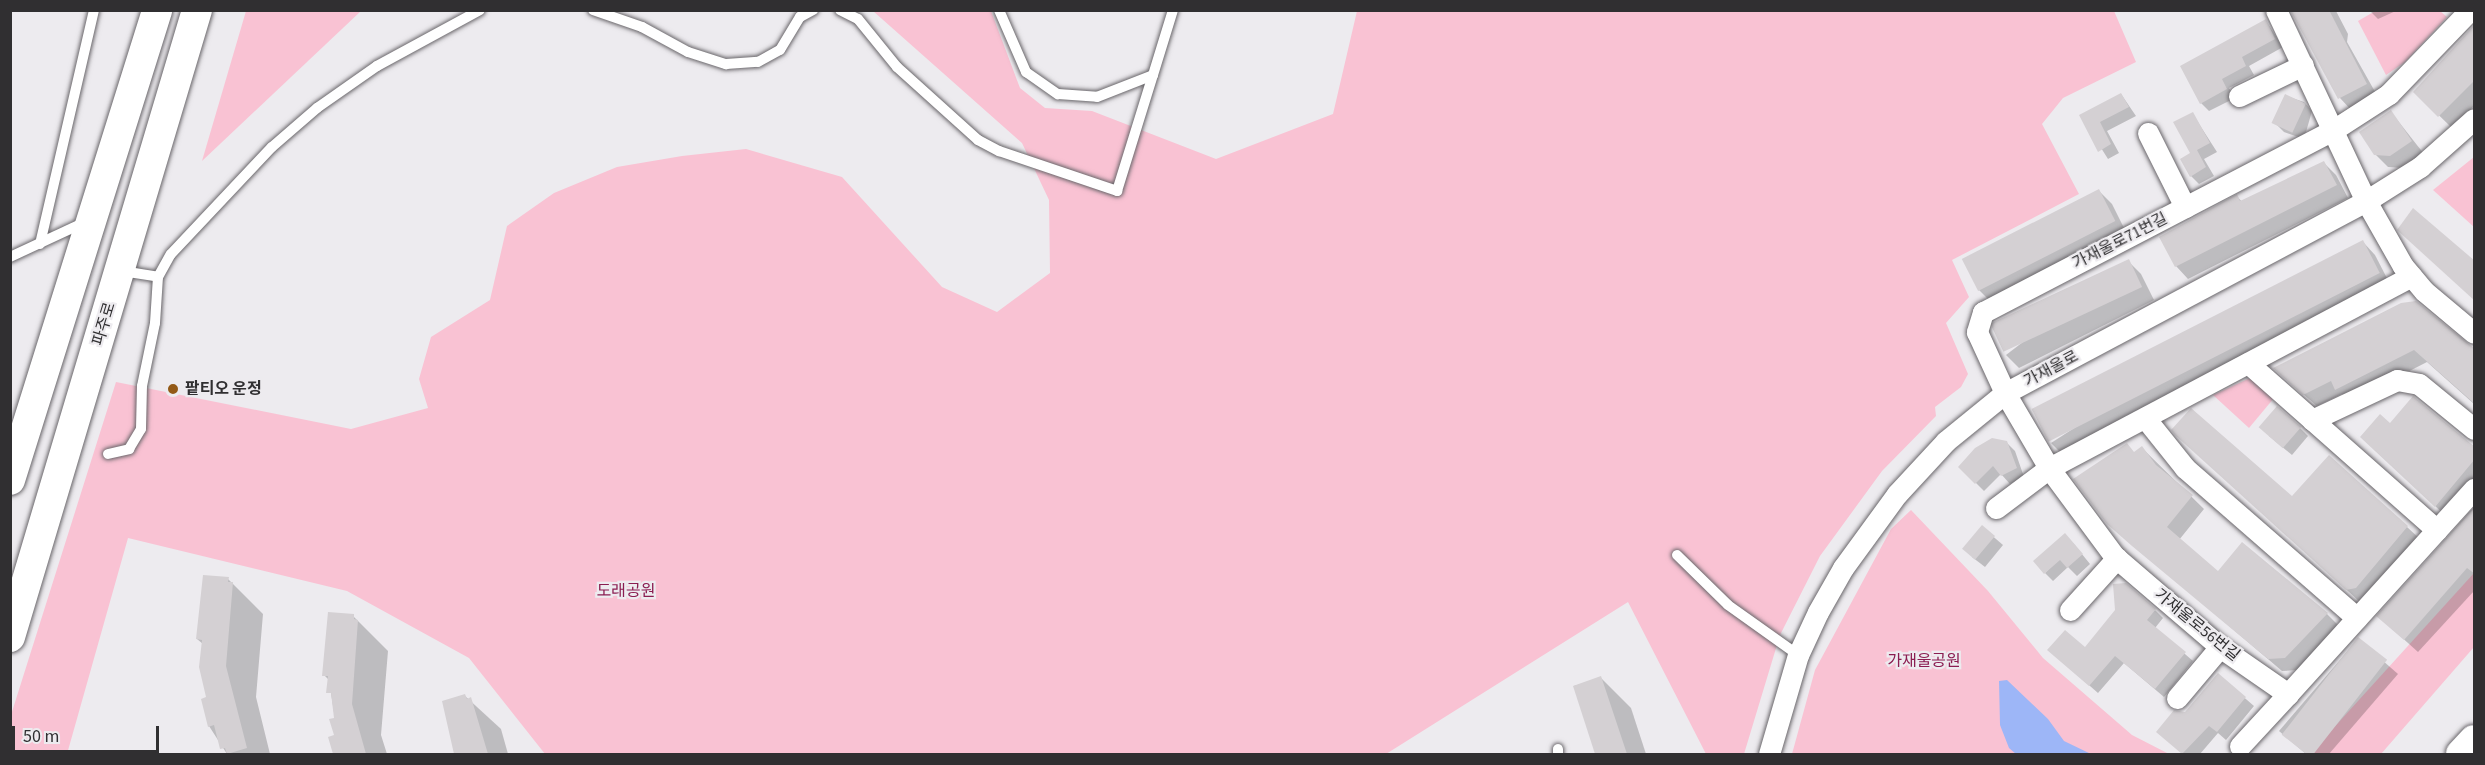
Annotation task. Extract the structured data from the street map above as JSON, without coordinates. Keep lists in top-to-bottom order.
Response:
{
  "streets": {
    "main road": ["파주로"],
    "street": ["가재울로71번길", "가재울로", "가재울로56번길"]
  },
  "crossings": [
    ["가재울로71번길", "가재울로"],
    ["가재울로71번길", "가재울로56번길"],
    ["가재울로", "가재울로56번길"]
  ],
  "parks": ["도래공원", "가재울공원"],
  "places": ["팥티오 운정"],
  "scale_bar": "50 m"
}
